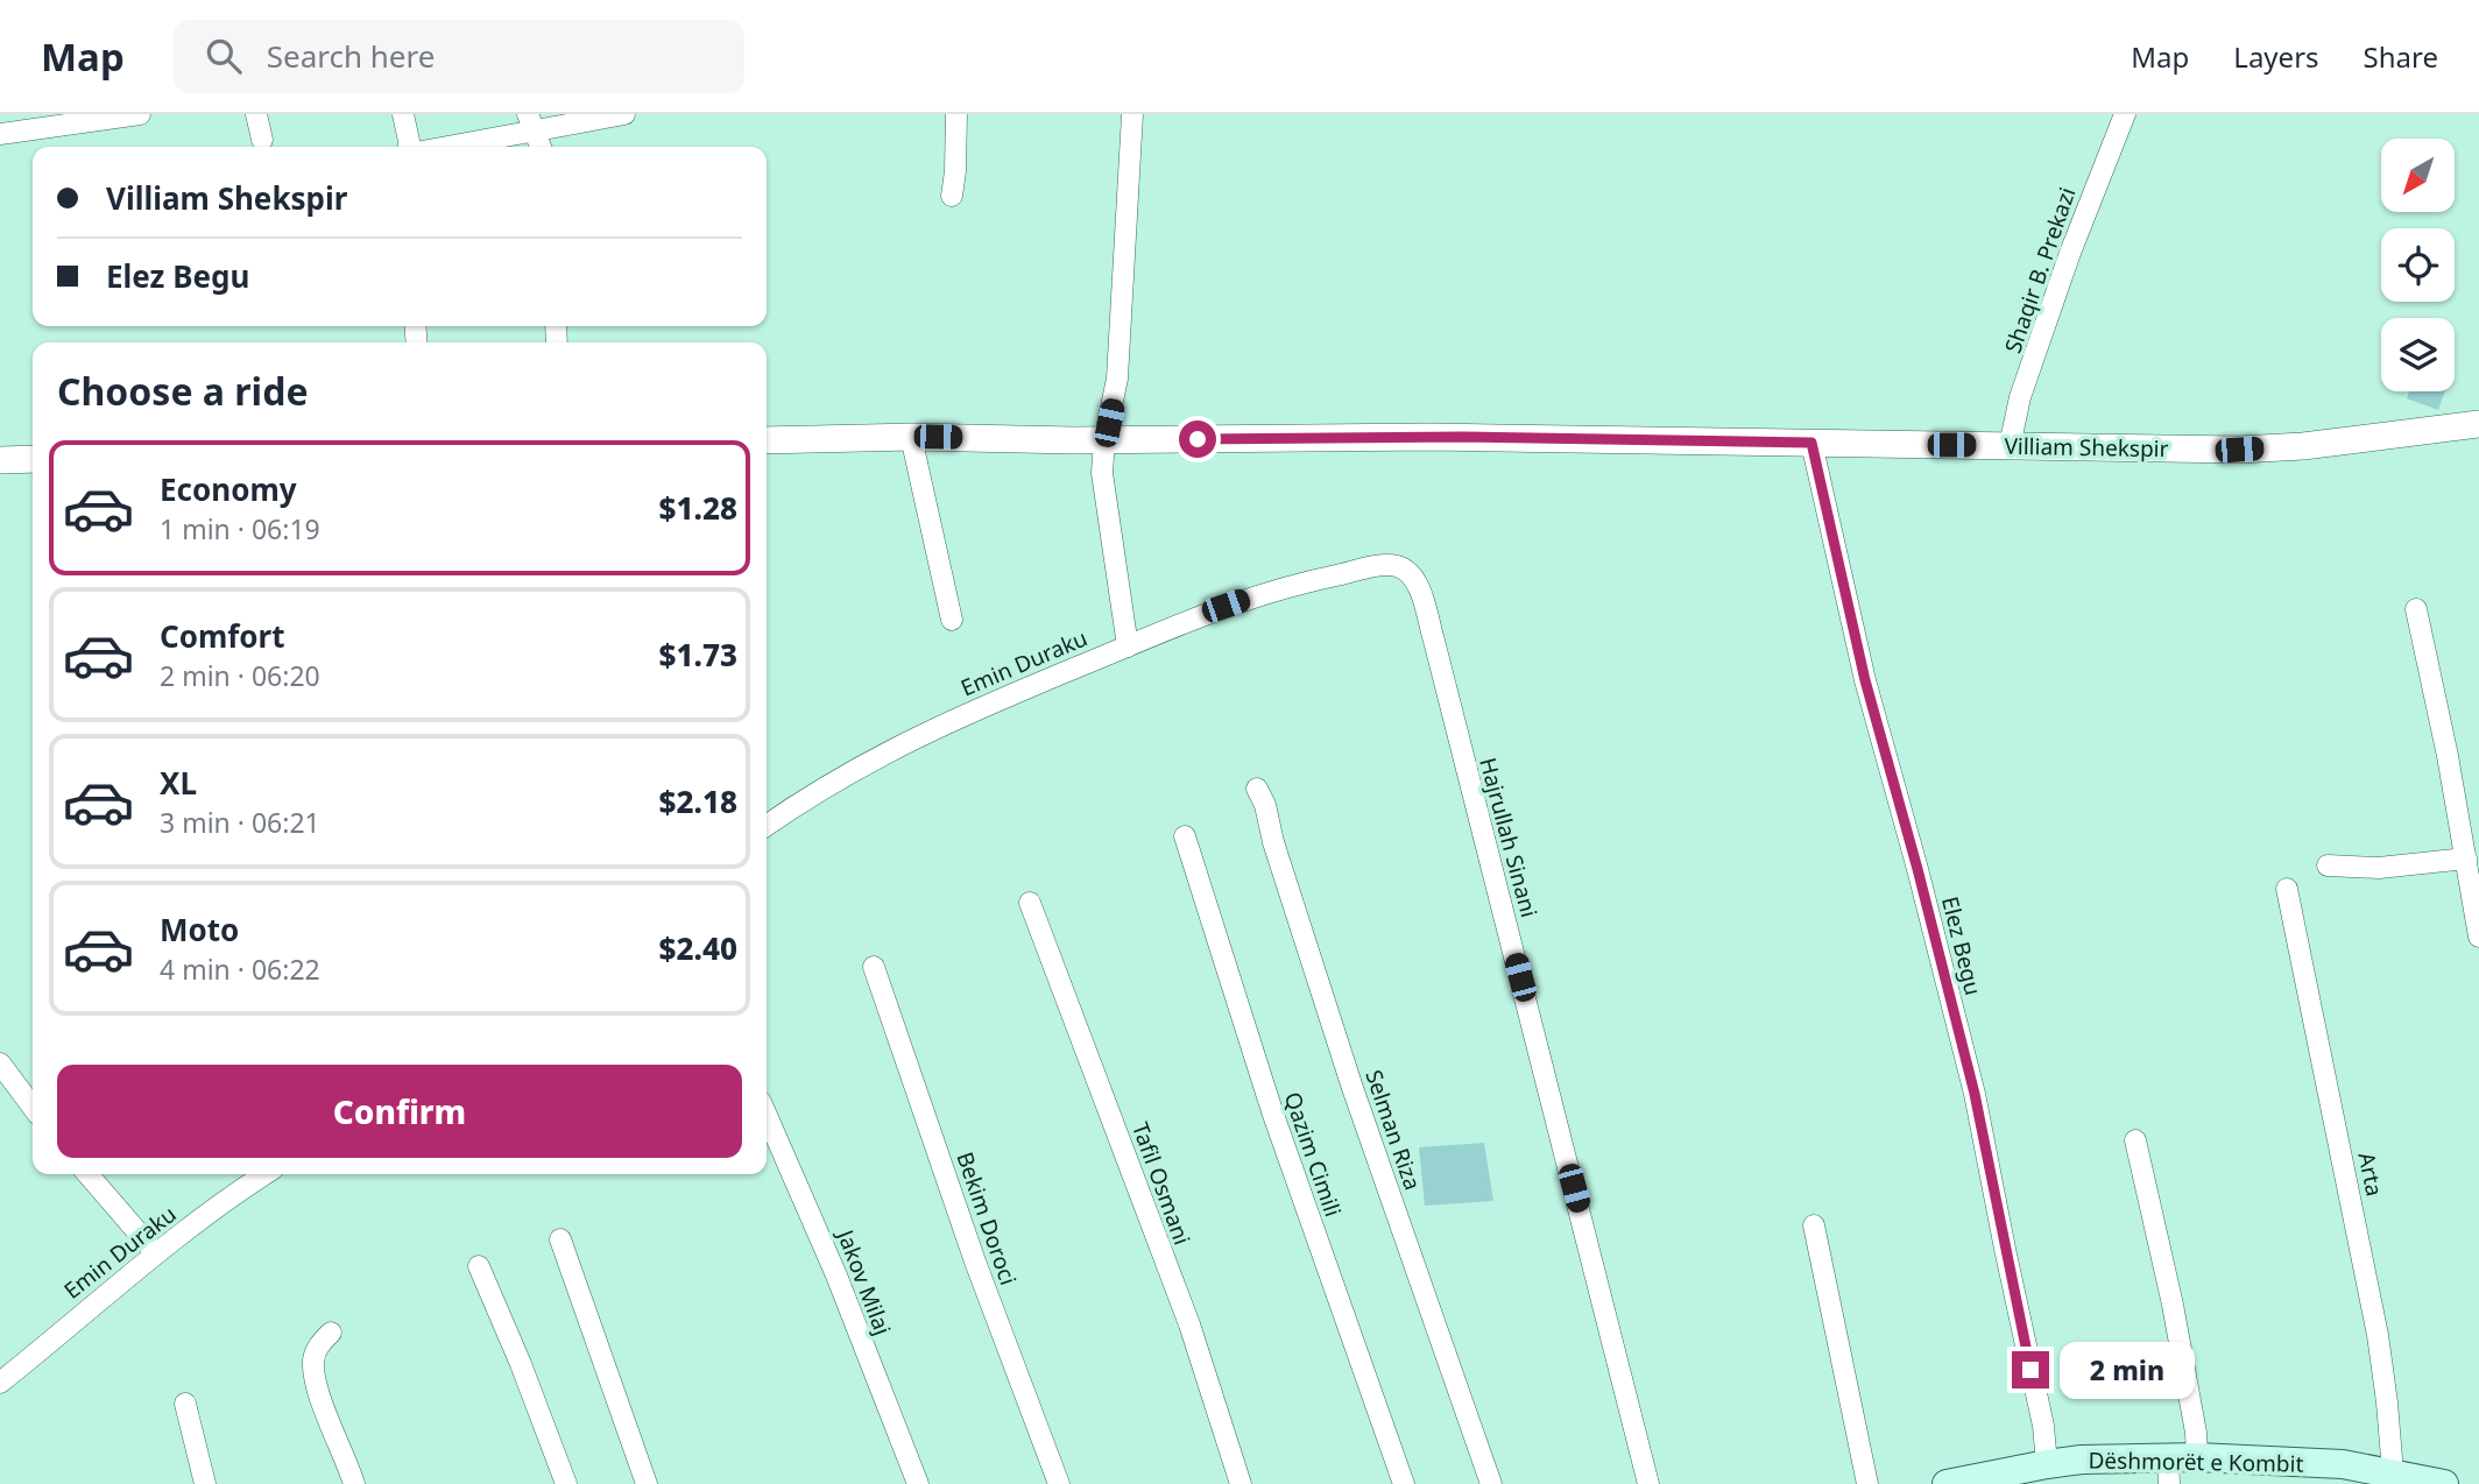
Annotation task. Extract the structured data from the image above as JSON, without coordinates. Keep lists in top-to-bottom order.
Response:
{
  "streets": {
    "main road": ["Dëshmorët e Kombit"],
    "street": [
      "Shaqir B. Prekazi",
      "Villiam Shekspir",
      "Emin Duraku",
      "Hajrullah Sinani",
      "Elez Begu",
      "Selman Riza",
      "Qazim Cimili",
      "Arta",
      "Tafil Osmani",
      "Bekim Doroci",
      "Jakov Milaj"
    ]
  },
  "crossings": [
    ["Shaqir B. Prekazi", "Villiam Shekspir"],
    ["Villiam Shekspir", "Elez Begu"],
    ["Emin Duraku", "Hajrullah Sinani"],
    ["Elez Begu", "Dëshmorët e Kombit"],
    ["Arta", "Dëshmorët e Kombit"]
  ],
  "north": "bottom left",
  "page": {
    "header": "Map",
    "search": "Search here",
    "nav": ["Map", "Layers", "Share"],
    "banner": ["Villiam Shekspir", "Elez Begu"],
    "heading": "Choose a ride",
    "list": [
      {
        "name": "Economy",
        "note": "1 min · 06:19",
        "value": "$1.28"
      },
      {
        "name": "Comfort",
        "note": "2 min · 06:20",
        "value": "$1.73"
      },
      {
        "name": "XL",
        "note": "3 min · 06:21",
        "value": "$2.18"
      },
      {
        "name": "Moto",
        "note": "4 min · 06:22",
        "value": "$2.40"
      }
    ],
    "buttons": "Confirm",
    "bubble": "2 min"
  }
}
